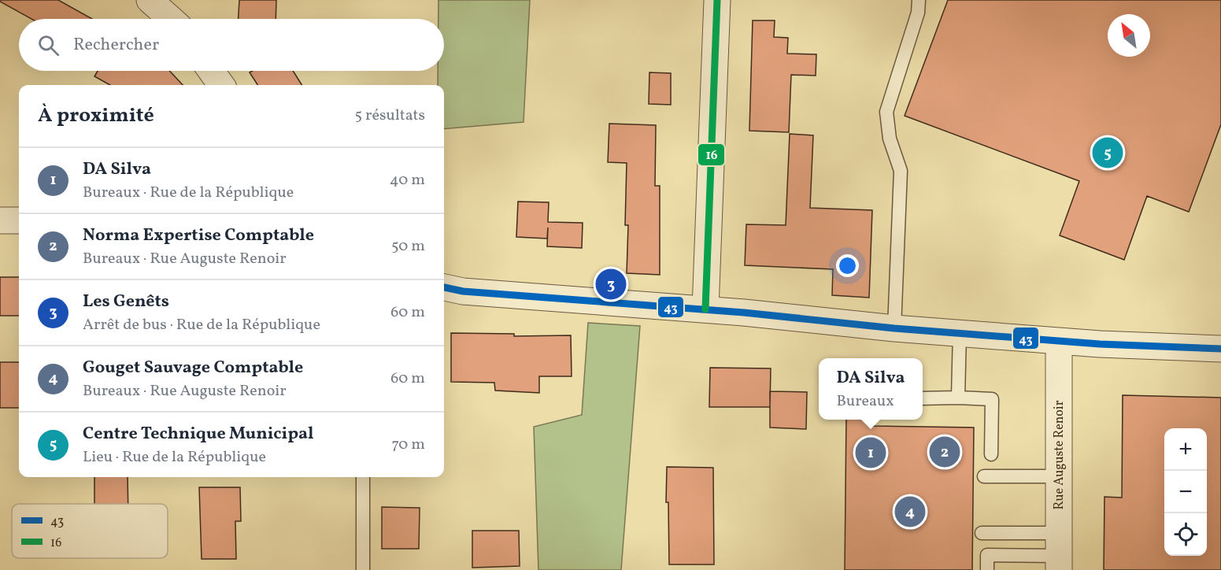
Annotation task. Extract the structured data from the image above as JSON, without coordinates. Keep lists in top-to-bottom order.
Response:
{
  "streets": {
    "street": ["Rue Auguste Renoir"]
  },
  "lines": ["transit line 16", "transit line 43"],
  "legend": ["43", "16"],
  "north": "top left",
  "page": {
    "search": "Rechercher",
    "heading": ["À proximité", "5 résultats"],
    "pins": [
      "5",
      "3",
      "2",
      "1",
      "4"
    ],
    "list": [
      {
        "mark": "1",
        "name": "DA Silva",
        "note": "Bureaux · Rue de la République",
        "value": "40 m"
      },
      {
        "mark": "2",
        "name": "Norma Expertise Comptable",
        "note": "Bureaux · Rue Auguste Renoir",
        "value": "50 m"
      },
      {
        "mark": "3",
        "name": "Les Genêts",
        "note": "Arrêt de bus · Rue de la République",
        "value": "60 m"
      },
      {
        "mark": "4",
        "name": "Gouget Sauvage Comptable",
        "note": "Bureaux · Rue Auguste Renoir",
        "value": "60 m"
      },
      {
        "mark": "5",
        "name": "Centre Technique Municipal",
        "note": "Lieu · Rue de la République",
        "value": "70 m"
      }
    ],
    "popup": ["DA Silva", "Bureaux"],
    "map_buttons": ["+", "−"]
  }
}
